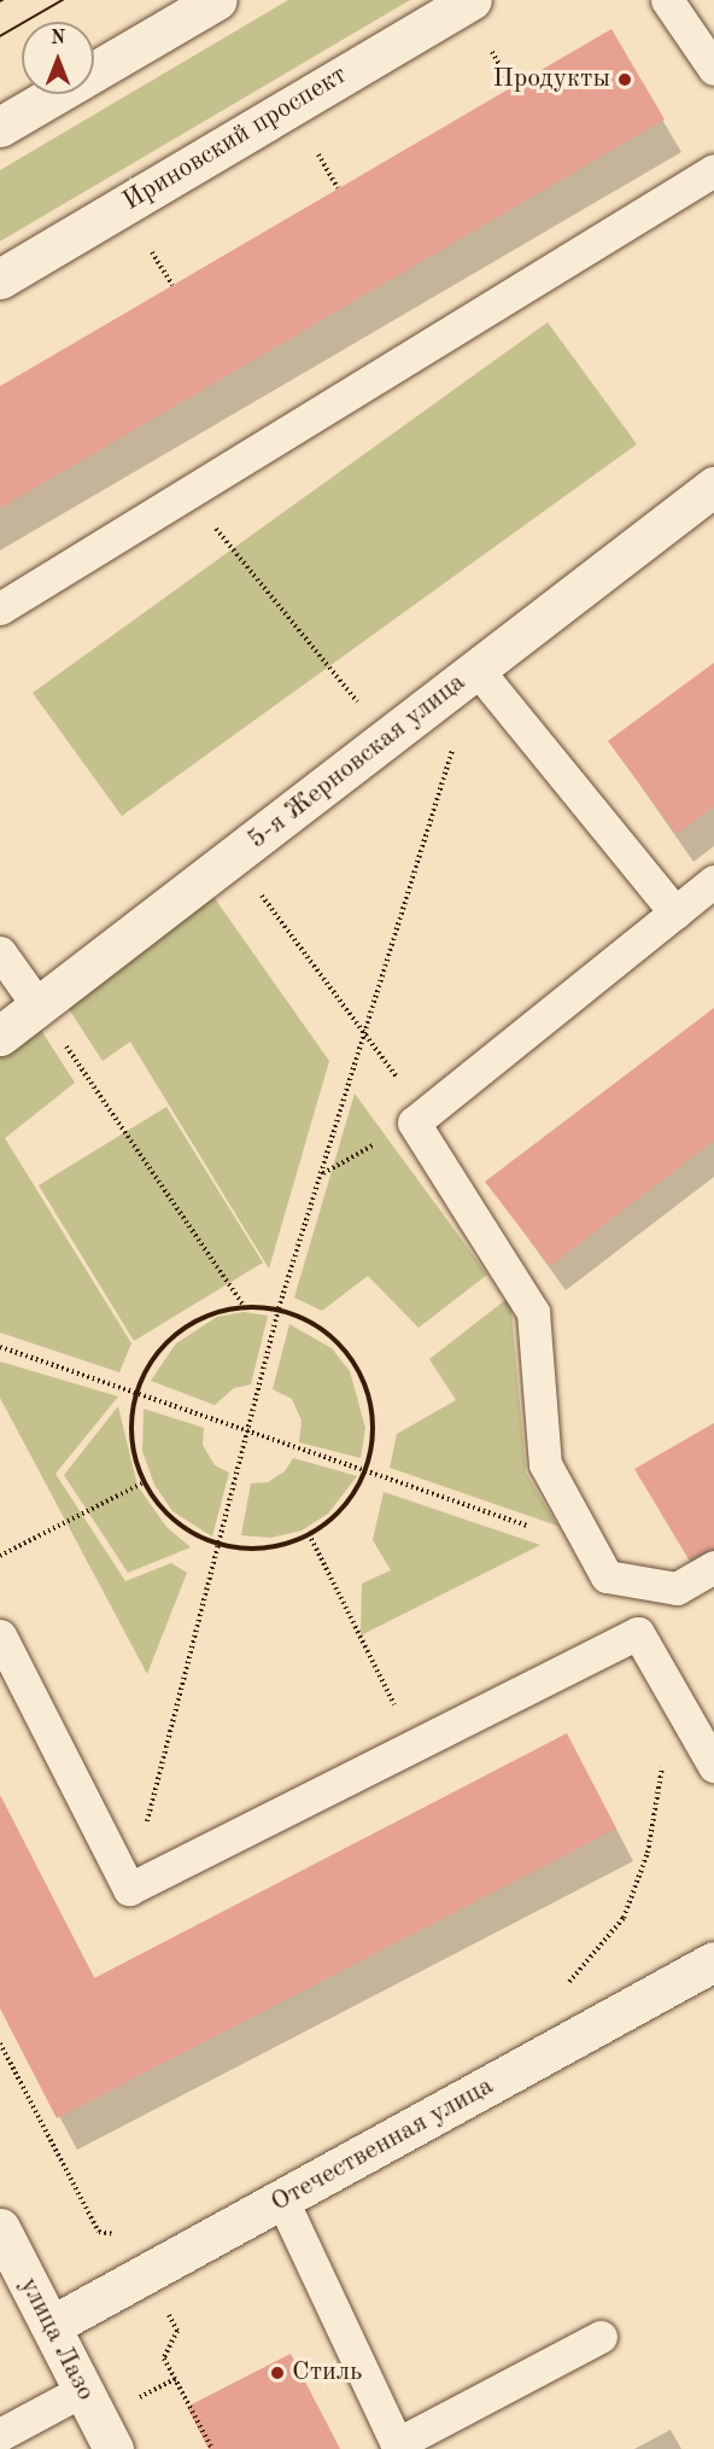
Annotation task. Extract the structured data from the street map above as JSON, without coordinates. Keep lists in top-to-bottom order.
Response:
{
  "streets": {
    "street": [
      "Ириновский проспект",
      "5-я Жерновская улица",
      "Отечественная улица",
      "улица Лазо"
    ]
  },
  "crossings": [
    ["Отечественная улица", "улица Лазо"]
  ],
  "places": ["Продукты", "Стиль"],
  "north": "top"
}
